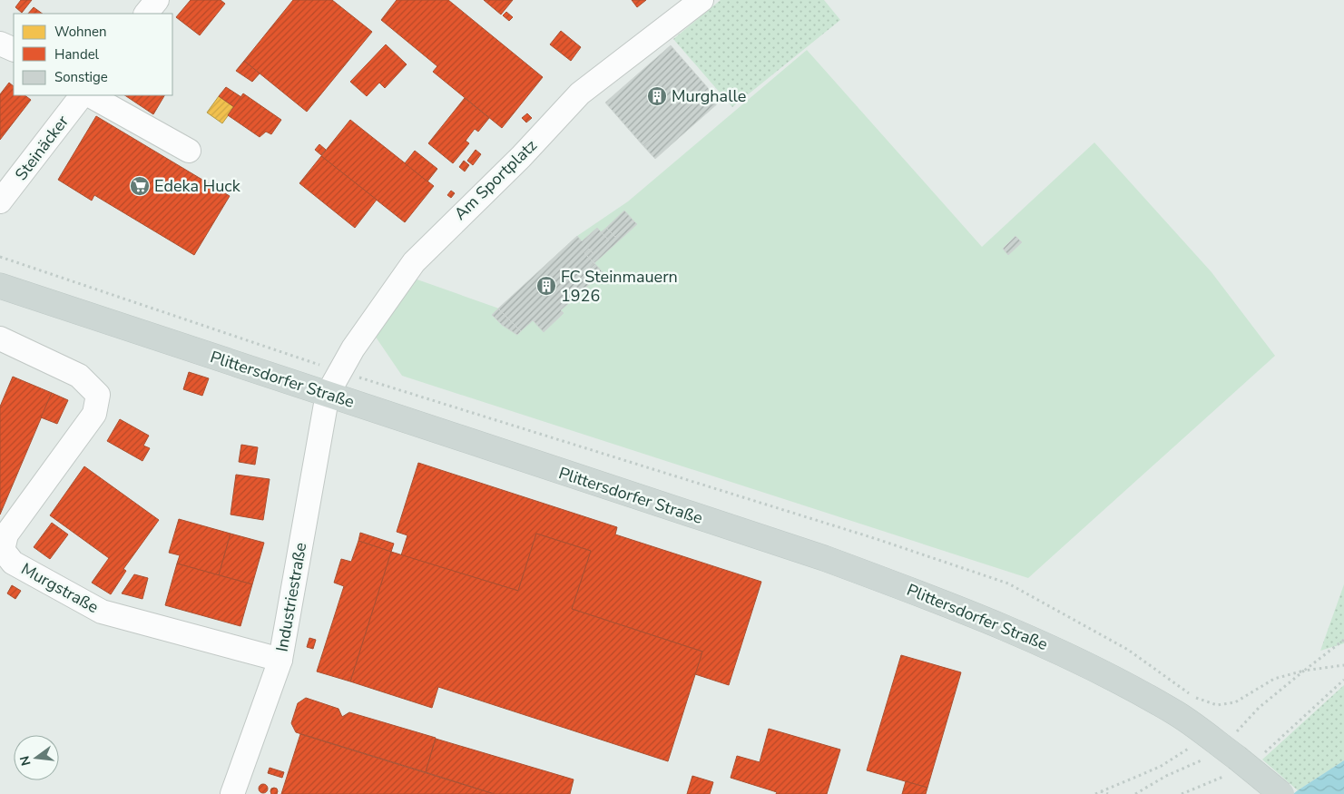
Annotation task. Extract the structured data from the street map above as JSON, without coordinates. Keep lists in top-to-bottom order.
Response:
{
  "streets": {
    "main road": ["Plittersdorfer Straße"],
    "street": [
      "Steinäcker",
      "Am Sportplatz",
      "Murgstraße",
      "Industriestraße"
    ]
  },
  "crossings": [
    ["Am Sportplatz", "Plittersdorfer Straße"],
    ["Am Sportplatz", "Industriestraße"],
    ["Plittersdorfer Straße", "Industriestraße"],
    ["Murgstraße", "Industriestraße"]
  ],
  "places": {
    "building": ["Murghalle", "FC Steinmauern 1926"],
    "supermarket": ["Edeka Huck"]
  },
  "legend": ["Wohnen", "Handel", "Sonstige"],
  "north": "left"
}
